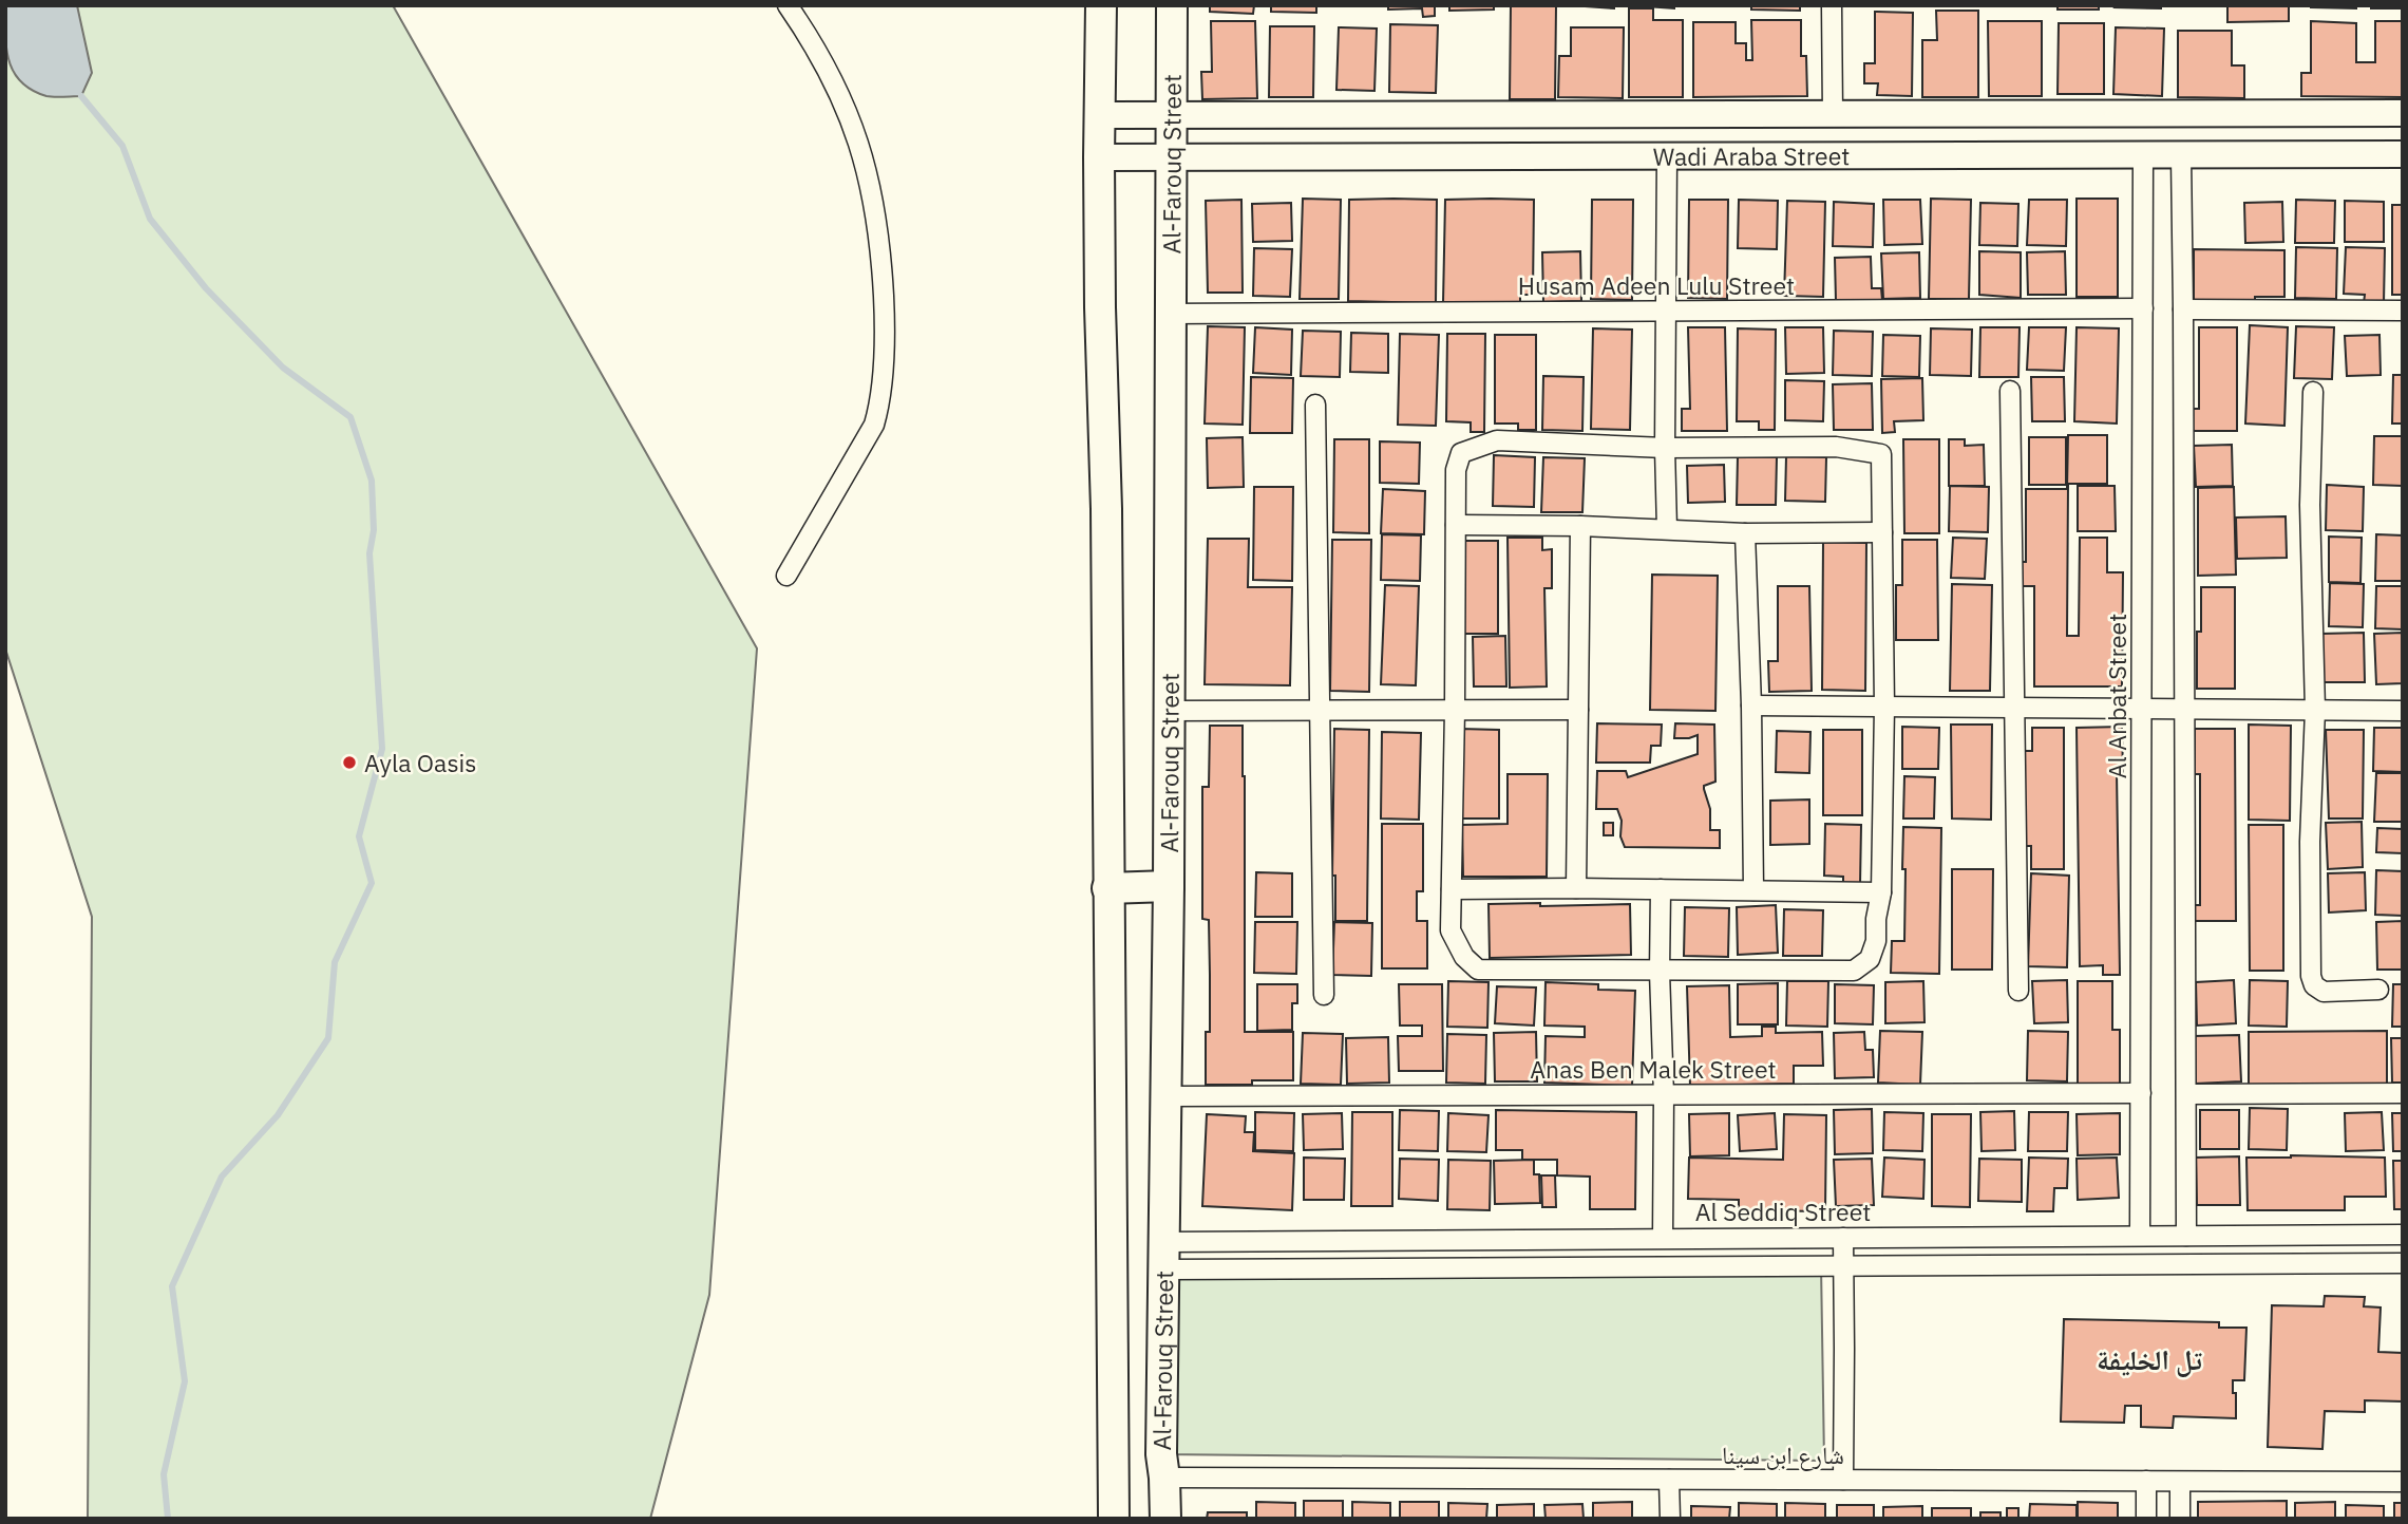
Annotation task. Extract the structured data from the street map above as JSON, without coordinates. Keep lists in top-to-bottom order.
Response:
{
  "streets": {
    "main road": ["Wadi Araba Street", "Al-Farouq Street"],
    "street": [
      "Husam Adeen Lulu Street",
      "Al Anbat Street",
      "Anas Ben Malek Street",
      "Al Seddiq Street",
      "شارع ابن سينا"
    ]
  },
  "crossings": [
    ["Wadi Araba Street", "Al-Farouq Street"],
    ["Wadi Araba Street", "Al Anbat Street"],
    ["Al-Farouq Street", "Husam Adeen Lulu Street"],
    ["Al-Farouq Street", "Anas Ben Malek Street"],
    ["Al-Farouq Street", "Al Seddiq Street"],
    ["Al-Farouq Street", "شارع ابن سينا"],
    ["Husam Adeen Lulu Street", "Al Anbat Street"],
    ["Al Anbat Street", "Anas Ben Malek Street"],
    ["Al Anbat Street", "Al Seddiq Street"]
  ],
  "districts": ["تل الخليفة"],
  "places": ["Ayla Oasis"]
}
